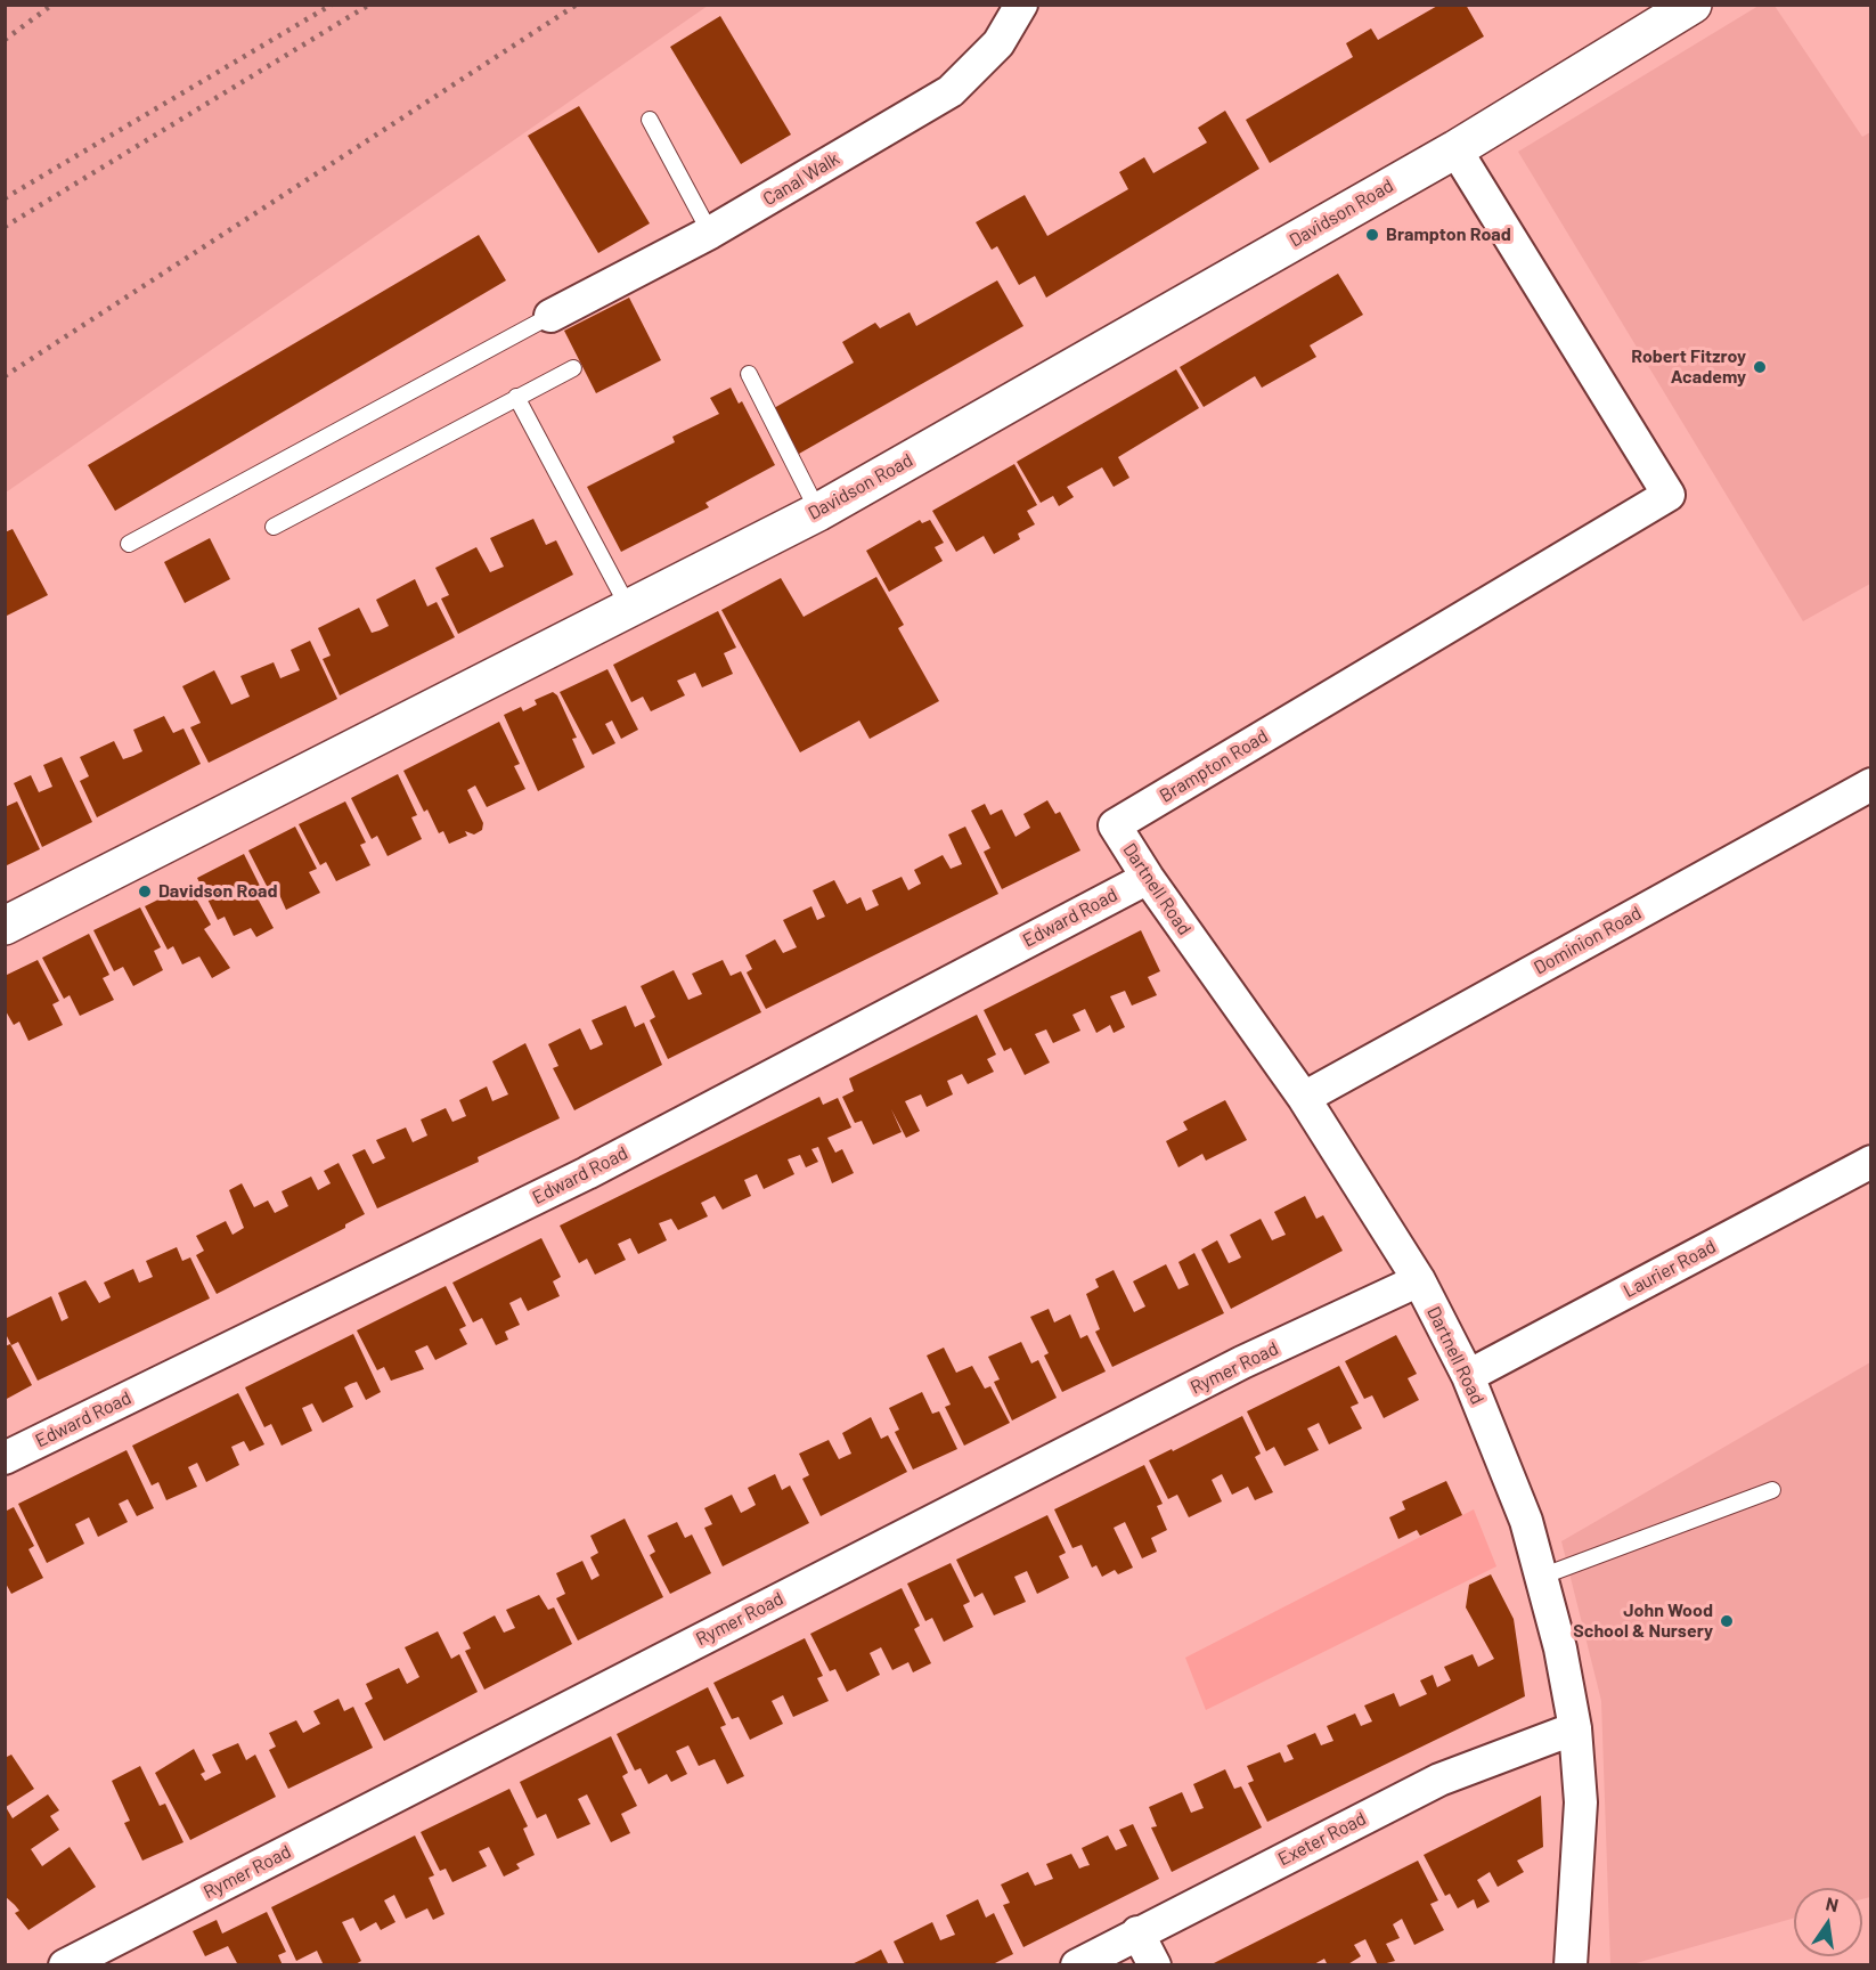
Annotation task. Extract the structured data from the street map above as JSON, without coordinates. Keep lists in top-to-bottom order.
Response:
{
  "streets": {
    "street": [
      "Canal Walk",
      "Davidson Road",
      "Brampton Road",
      "Dartnell Road",
      "Edward Road",
      "Dominion Road",
      "Laurier Road",
      "Rymer Road",
      "Exeter Road"
    ]
  },
  "crossings": [
    ["Davidson Road", "Brampton Road"],
    ["Brampton Road", "Dartnell Road"],
    ["Dartnell Road", "Edward Road"],
    ["Dartnell Road", "Dominion Road"],
    ["Dartnell Road", "Laurier Road"],
    ["Dartnell Road", "Rymer Road"],
    ["Dartnell Road", "Exeter Road"]
  ],
  "places": [
    "Brampton Road",
    "Robert Fitzroy Academy",
    "Davidson Road",
    "John Wood School & Nursery"
  ],
  "north": "top"
}
